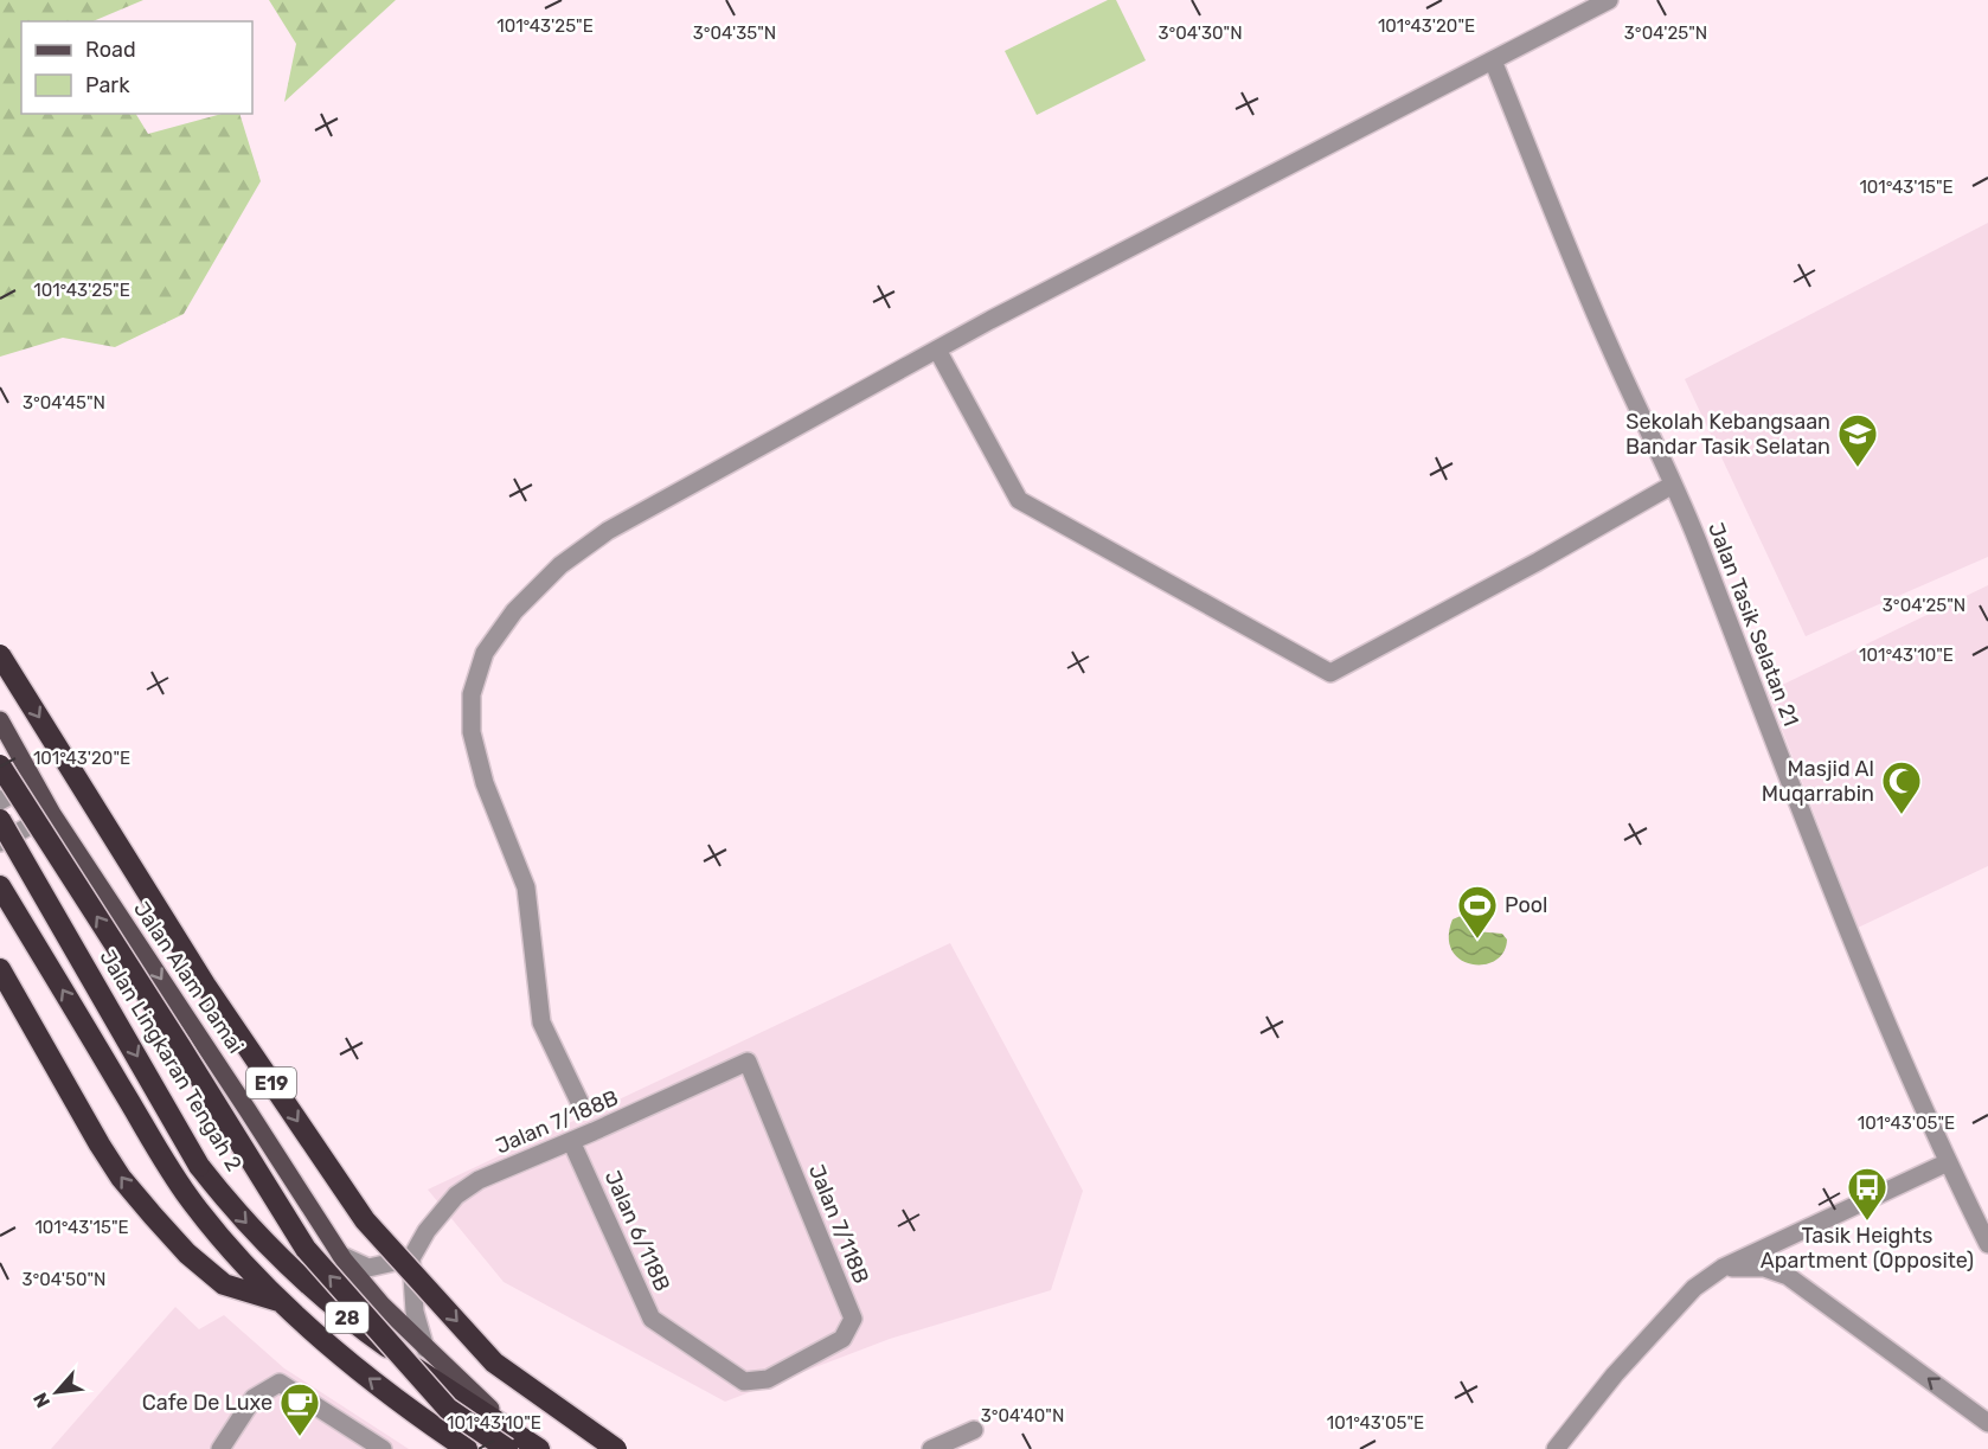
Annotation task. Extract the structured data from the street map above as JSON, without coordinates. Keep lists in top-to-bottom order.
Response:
{
  "streets": {
    "highway": ["Jalan Lingkaran Tengah 2", "E19", "28"],
    "main road": ["Jalan Alam Damai"],
    "street": [
      "Jalan Tasik Selatan 21",
      "Jalan 7/188B",
      "Jalan 7/118B",
      "Jalan 6/118B"
    ]
  },
  "crossings": [
    ["Jalan Alam Damai", "Jalan Lingkaran Tengah 2"],
    ["Jalan Alam Damai", "E19"],
    ["Jalan Lingkaran Tengah 2", "E19"],
    ["Jalan 7/188B", "Jalan 7/118B"],
    ["Jalan 7/188B", "Jalan 6/118B"],
    ["Jalan 7/118B", "Jalan 6/118B"]
  ],
  "one_way": ["Jalan Alam Damai"],
  "places": {
    "school or university": ["Sekolah Kebangsaan Bandar Tasik Selatan"],
    "mosque": ["Masjid Al Muqarrabin"],
    "sports": ["Pool"],
    "bus stop": ["Tasik Heights Apartment (Opposite)"],
    "cafe": ["Cafe De Luxe"]
  },
  "legend": ["Road", "Park"],
  "north": "bottom left",
  "coordinates": [
    "101°43'25\"E",
    "101°43'20\"E",
    "3°04'35\"N",
    "3°04'30\"N",
    "3°04'25\"N",
    "101°43'15\"E",
    "3°04'45\"N",
    "101°43'10\"E",
    "101°43'05\"E",
    "3°04'50\"N",
    "3°04'40\"N"
  ]
}
